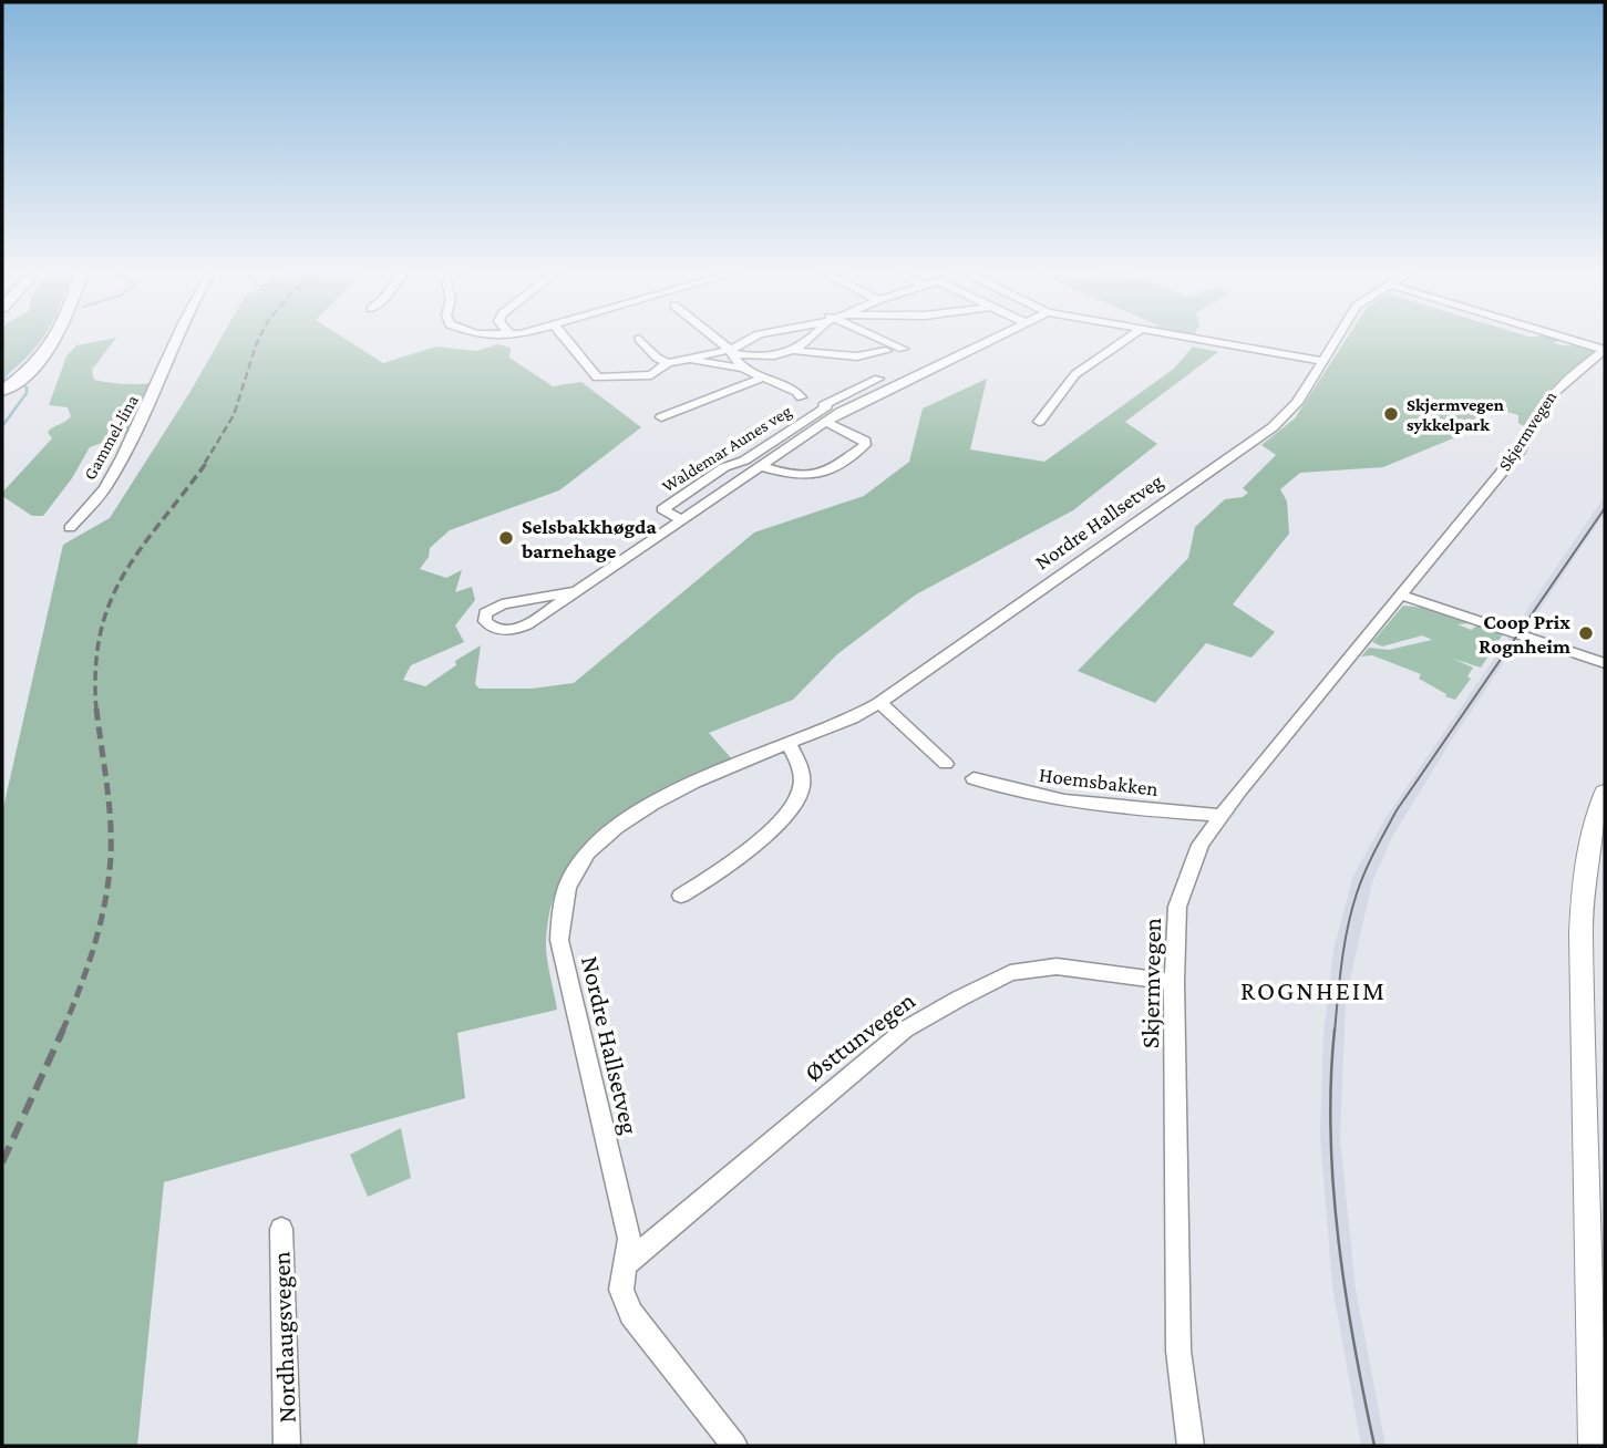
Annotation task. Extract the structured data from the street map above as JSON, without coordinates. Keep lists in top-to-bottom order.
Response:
{
  "streets": {
    "street": [
      "Skjermvegen",
      "Gammel-lina",
      "Waldemar Aunes veg",
      "Nordre Hallsetveg",
      "Hoemsbakken",
      "Østtunvegen",
      "Nordhaugsvegen"
    ]
  },
  "crossings": [
    ["Skjermvegen", "Hoemsbakken"],
    ["Skjermvegen", "Østtunvegen"],
    ["Nordre Hallsetveg", "Østtunvegen"]
  ],
  "districts": ["ROGNHEIM"],
  "places": ["Skjermvegen sykkelpark", "Selsbakkhøgda barnehage", "Coop Prix Rognheim"]
}
